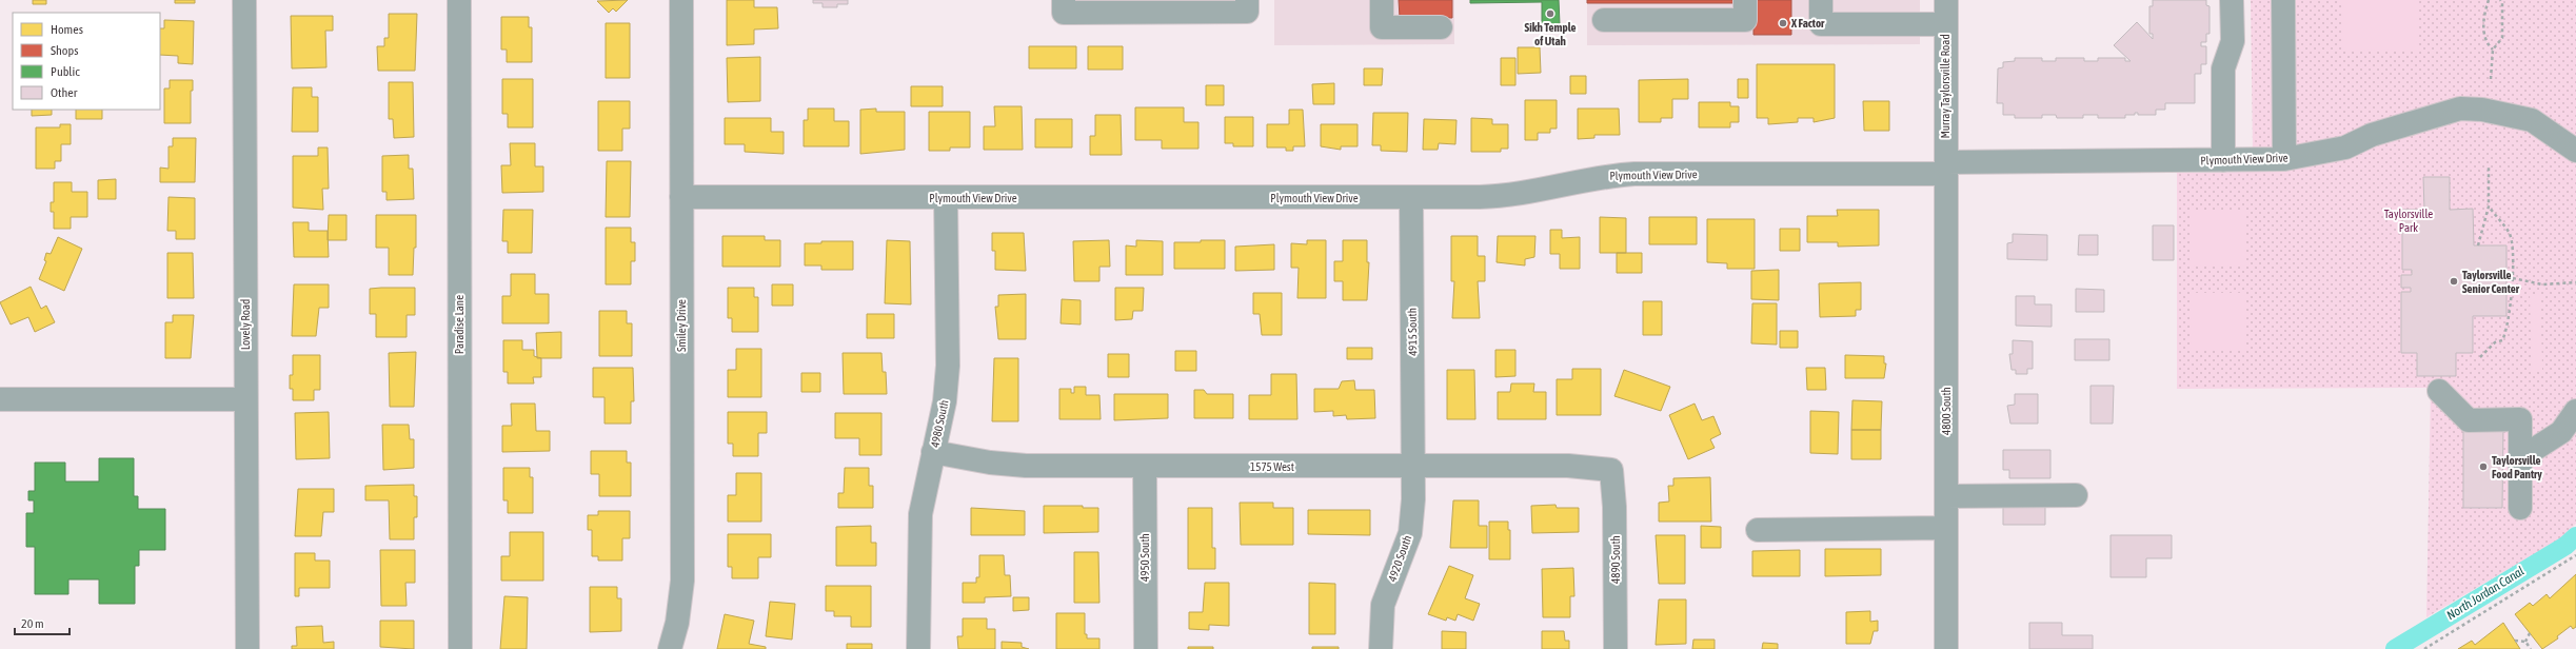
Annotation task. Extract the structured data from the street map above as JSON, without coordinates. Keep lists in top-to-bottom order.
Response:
{
  "streets": {
    "street": [
      "Murray Taylorsville Road",
      "Plymouth View Drive",
      "Lovely Road",
      "Paradise Lane",
      "Smiley Drive",
      "4915 South",
      "4800 South",
      "4980 South",
      "1575 West",
      "4950 South",
      "4920 South",
      "4890 South"
    ]
  },
  "crossings": [
    ["Murray Taylorsville Road", "Plymouth View Drive"],
    ["Murray Taylorsville Road", "4800 South"],
    ["Plymouth View Drive", "Smiley Drive"],
    ["Plymouth View Drive", "4915 South"],
    ["Plymouth View Drive", "4800 South"],
    ["Plymouth View Drive", "4980 South"],
    ["4915 South", "1575 West"],
    ["4915 South", "4920 South"],
    ["4980 South", "1575 West"],
    ["1575 West", "4950 South"],
    ["1575 West", "4920 South"],
    ["1575 West", "4890 South"]
  ],
  "water": ["North Jordan Canal"],
  "parks": ["Taylorsville Park"],
  "places": [
    "Sikh Temple of Utah",
    "X Factor",
    "Taylorsville Senior Center",
    "Taylorsville Food Pantry"
  ],
  "legend": [
    "Homes",
    "Shops",
    "Public",
    "Other"
  ],
  "scale_bar": "20 m"
}
